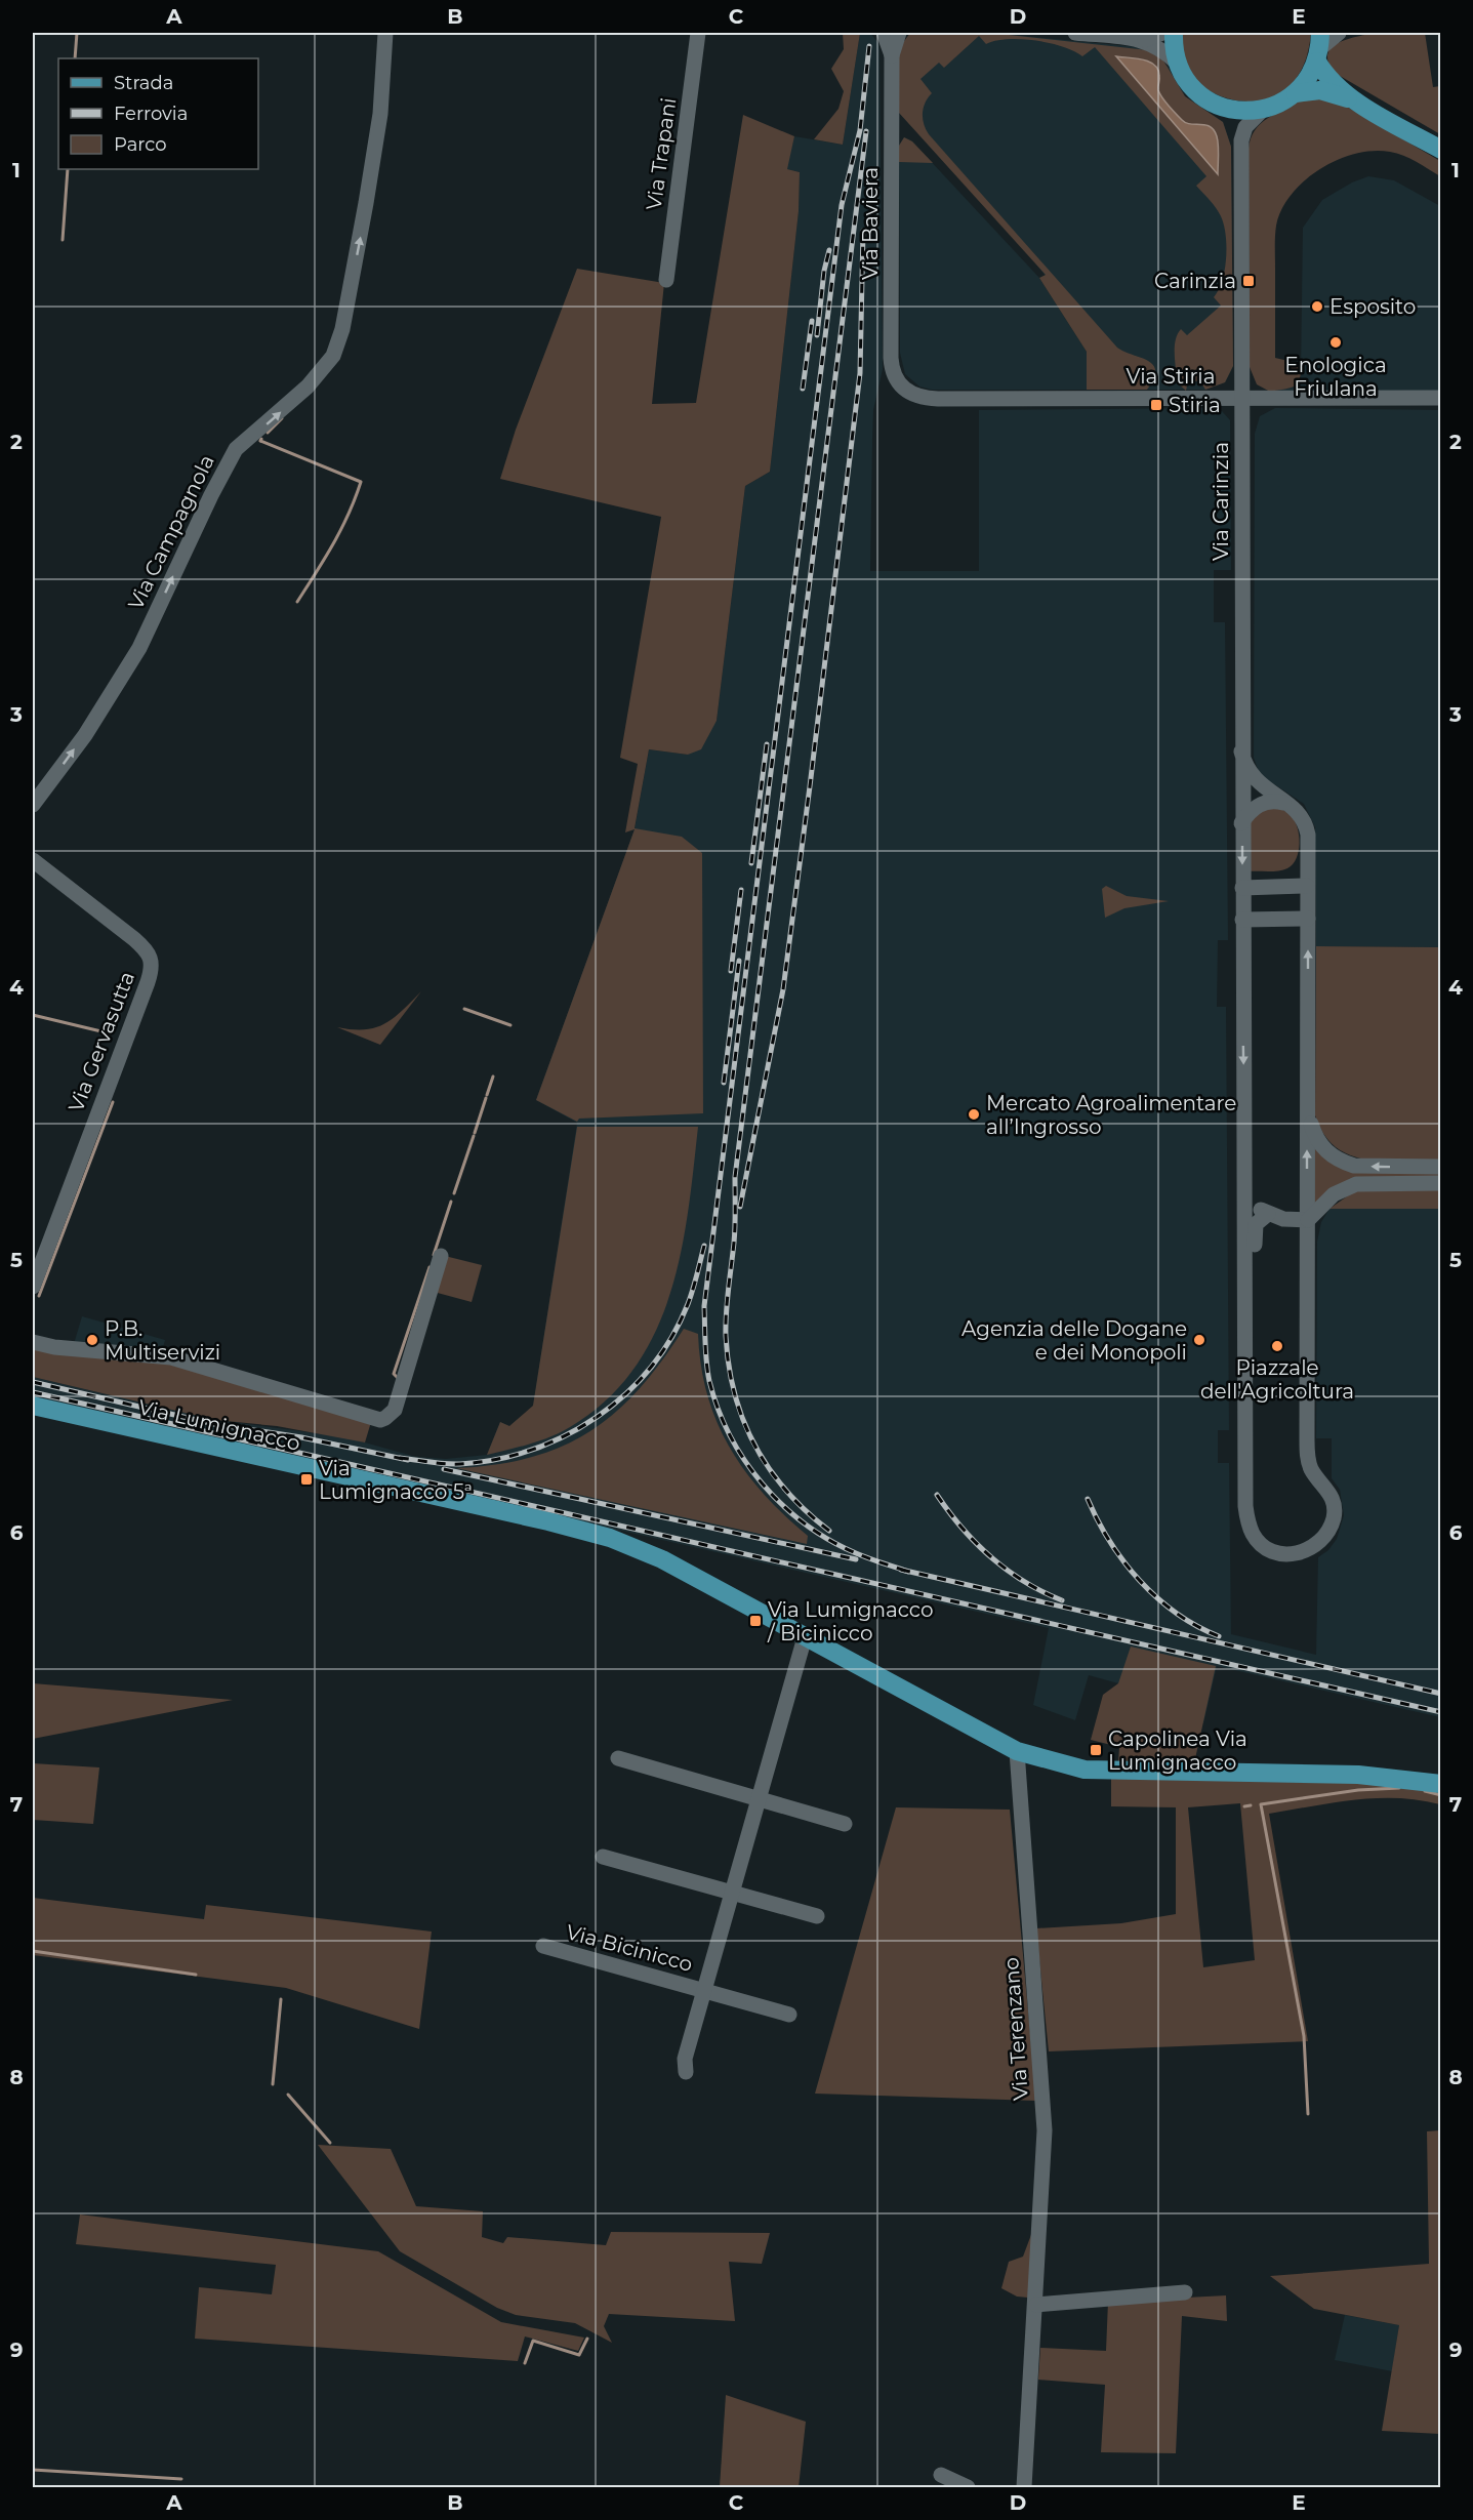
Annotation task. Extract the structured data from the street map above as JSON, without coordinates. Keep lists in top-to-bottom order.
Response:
{
  "streets": {
    "main road": ["Via Lumignacco"],
    "street": [
      "Via Trapani",
      "Via Baviera",
      "Via Stiria",
      "Via Carinzia",
      "Via Campagnola",
      "Via Gervasutta",
      "Via Bicinicco",
      "Via Terenzano"
    ]
  },
  "crossings": [
    ["Via Baviera", "Via Stiria"],
    ["Via Stiria", "Via Carinzia"],
    ["Via Lumignacco", "Via Bicinicco"],
    ["Via Lumignacco", "Via Terenzano"]
  ],
  "one_way": ["Via Campagnola"],
  "places": {
    "transit": [
      "Carinzia",
      "Stiria",
      "Via Lumignacco 5ª",
      "Via Lumignacco / Bicinicco",
      "Capolinea Via Lumignacco"
    ],
    "other": [
      "Esposito",
      "Enologica Friulana",
      "Mercato Agroalimentare all’Ingrosso",
      "P.B. Multiservizi",
      "Agenzia delle Dogane e dei Monopoli",
      "Piazzale dell'Agricoltura"
    ]
  },
  "legend": ["Strada", "Ferrovia", "Parco"],
  "grid": {
    "columns": [
      "A",
      "B",
      "C",
      "D",
      "E"
    ],
    "rows": [
      "1",
      "2",
      "3",
      "4",
      "5",
      "6",
      "7",
      "8",
      "9"
    ]
  }
}
